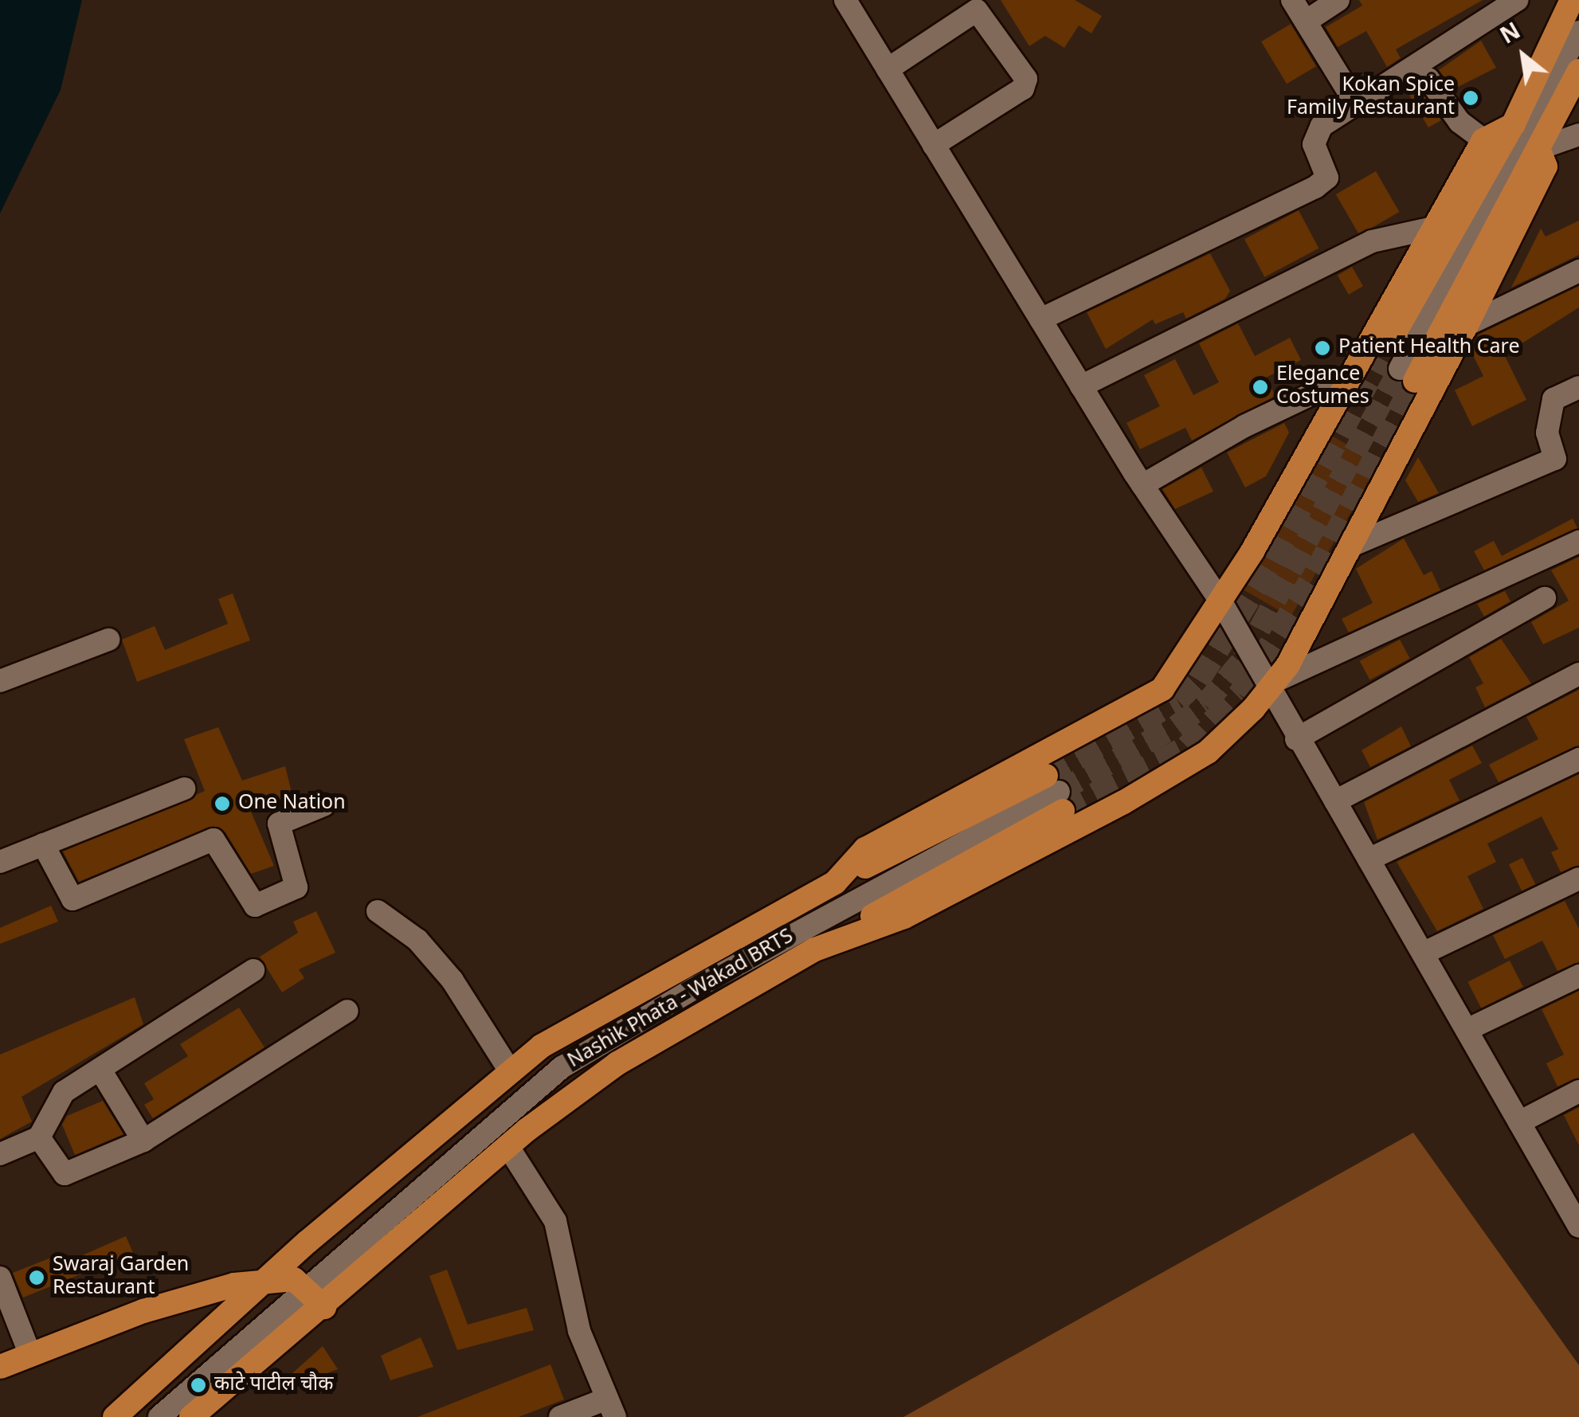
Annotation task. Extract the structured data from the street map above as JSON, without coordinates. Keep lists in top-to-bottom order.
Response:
{
  "streets": {
    "street": ["Nashik Phata - Wakad BRTS"]
  },
  "places": [
    "Kokan Spice Family Restaurant",
    "Patient Health Care",
    "Elegance Costumes",
    "One Nation",
    "Swaraj Garden Restaurant",
    "काटे पाटील चौक"
  ],
  "north": "top left"
}
